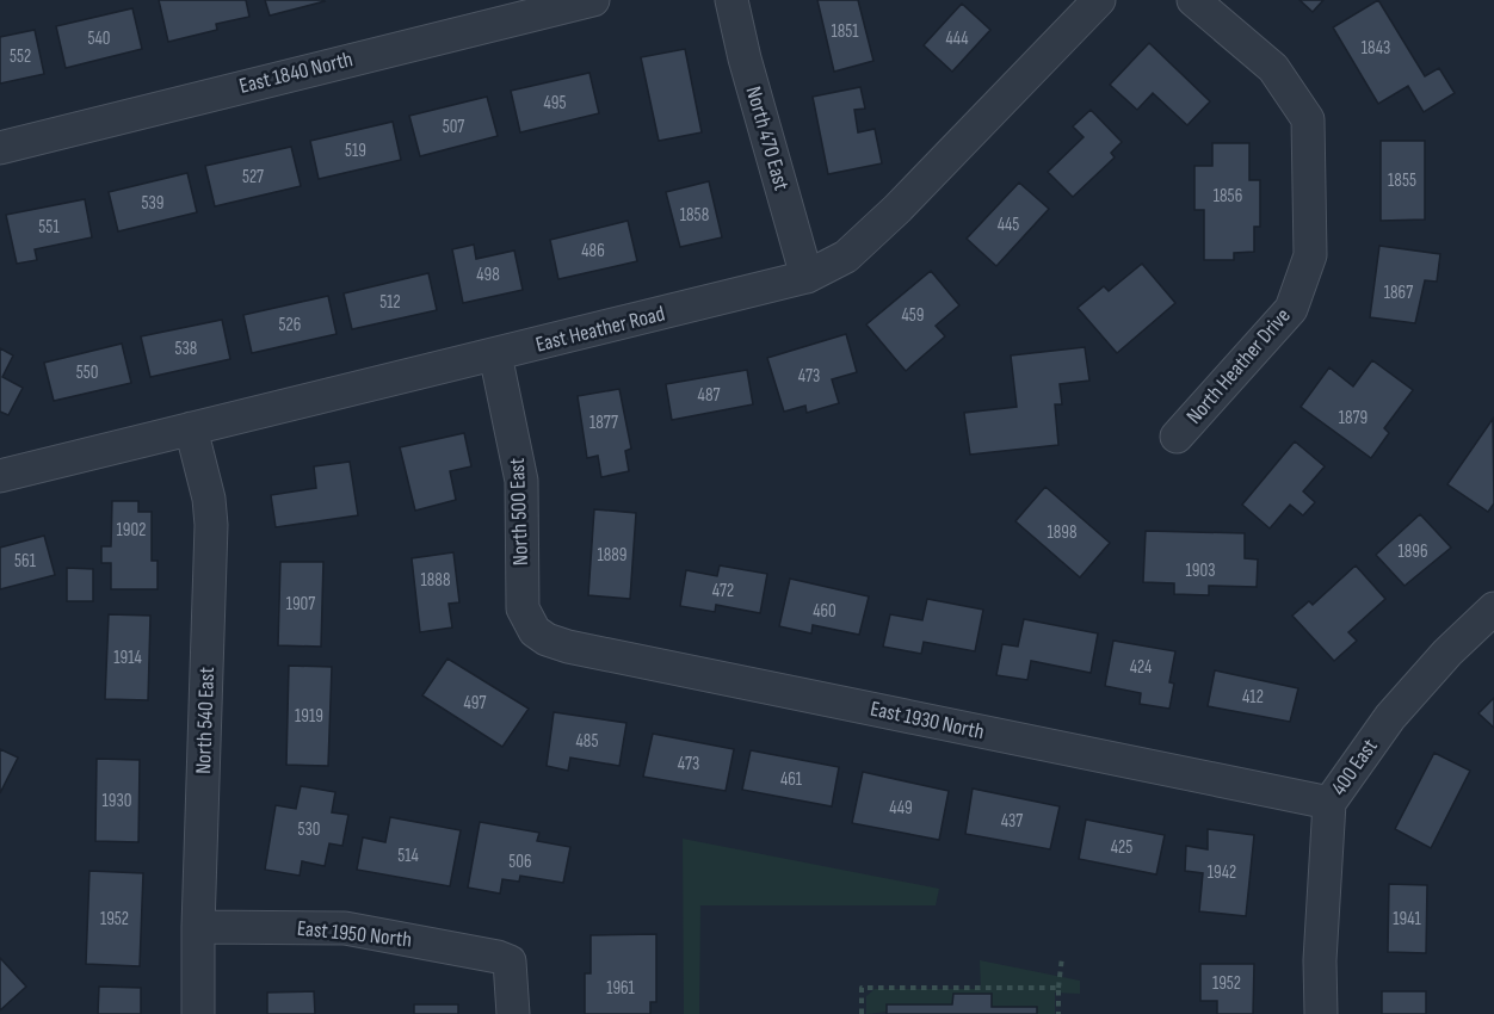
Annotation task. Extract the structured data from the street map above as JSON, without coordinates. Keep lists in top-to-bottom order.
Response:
{
  "streets": {
    "street": [
      "East 1840 North",
      "North 470 East",
      "East Heather Road",
      "North Heather Drive",
      "North 500 East",
      "North 540 East",
      "East 1930 North",
      "400 East",
      "East 1950 North"
    ]
  },
  "crossings": [
    ["North 470 East", "East Heather Road"],
    ["East Heather Road", "North 500 East"],
    ["East Heather Road", "North 540 East"],
    ["North 500 East", "East 1930 North"],
    ["North 540 East", "East 1950 North"],
    ["East 1930 North", "400 East"]
  ],
  "house_numbers": [
    "1851",
    "540",
    "444",
    "1843",
    "552",
    "495",
    "507",
    "519",
    "527",
    "1855",
    "1856",
    "539",
    "1858",
    "445",
    "551",
    "486",
    "498",
    "1867",
    "512",
    "459",
    "526",
    "538",
    "550",
    "473",
    "487",
    "1879",
    "1877",
    "1902",
    "1898",
    "1896",
    "1889",
    "561",
    "1903",
    "1888",
    "472",
    "1907",
    "460",
    "1914",
    "424",
    "412",
    "497",
    "1919",
    "485",
    "473",
    "461",
    "1930",
    "449",
    "437",
    "530",
    "425",
    "514",
    "506",
    "1942",
    "1952",
    "1941",
    "1952",
    "1961"
  ]
}
